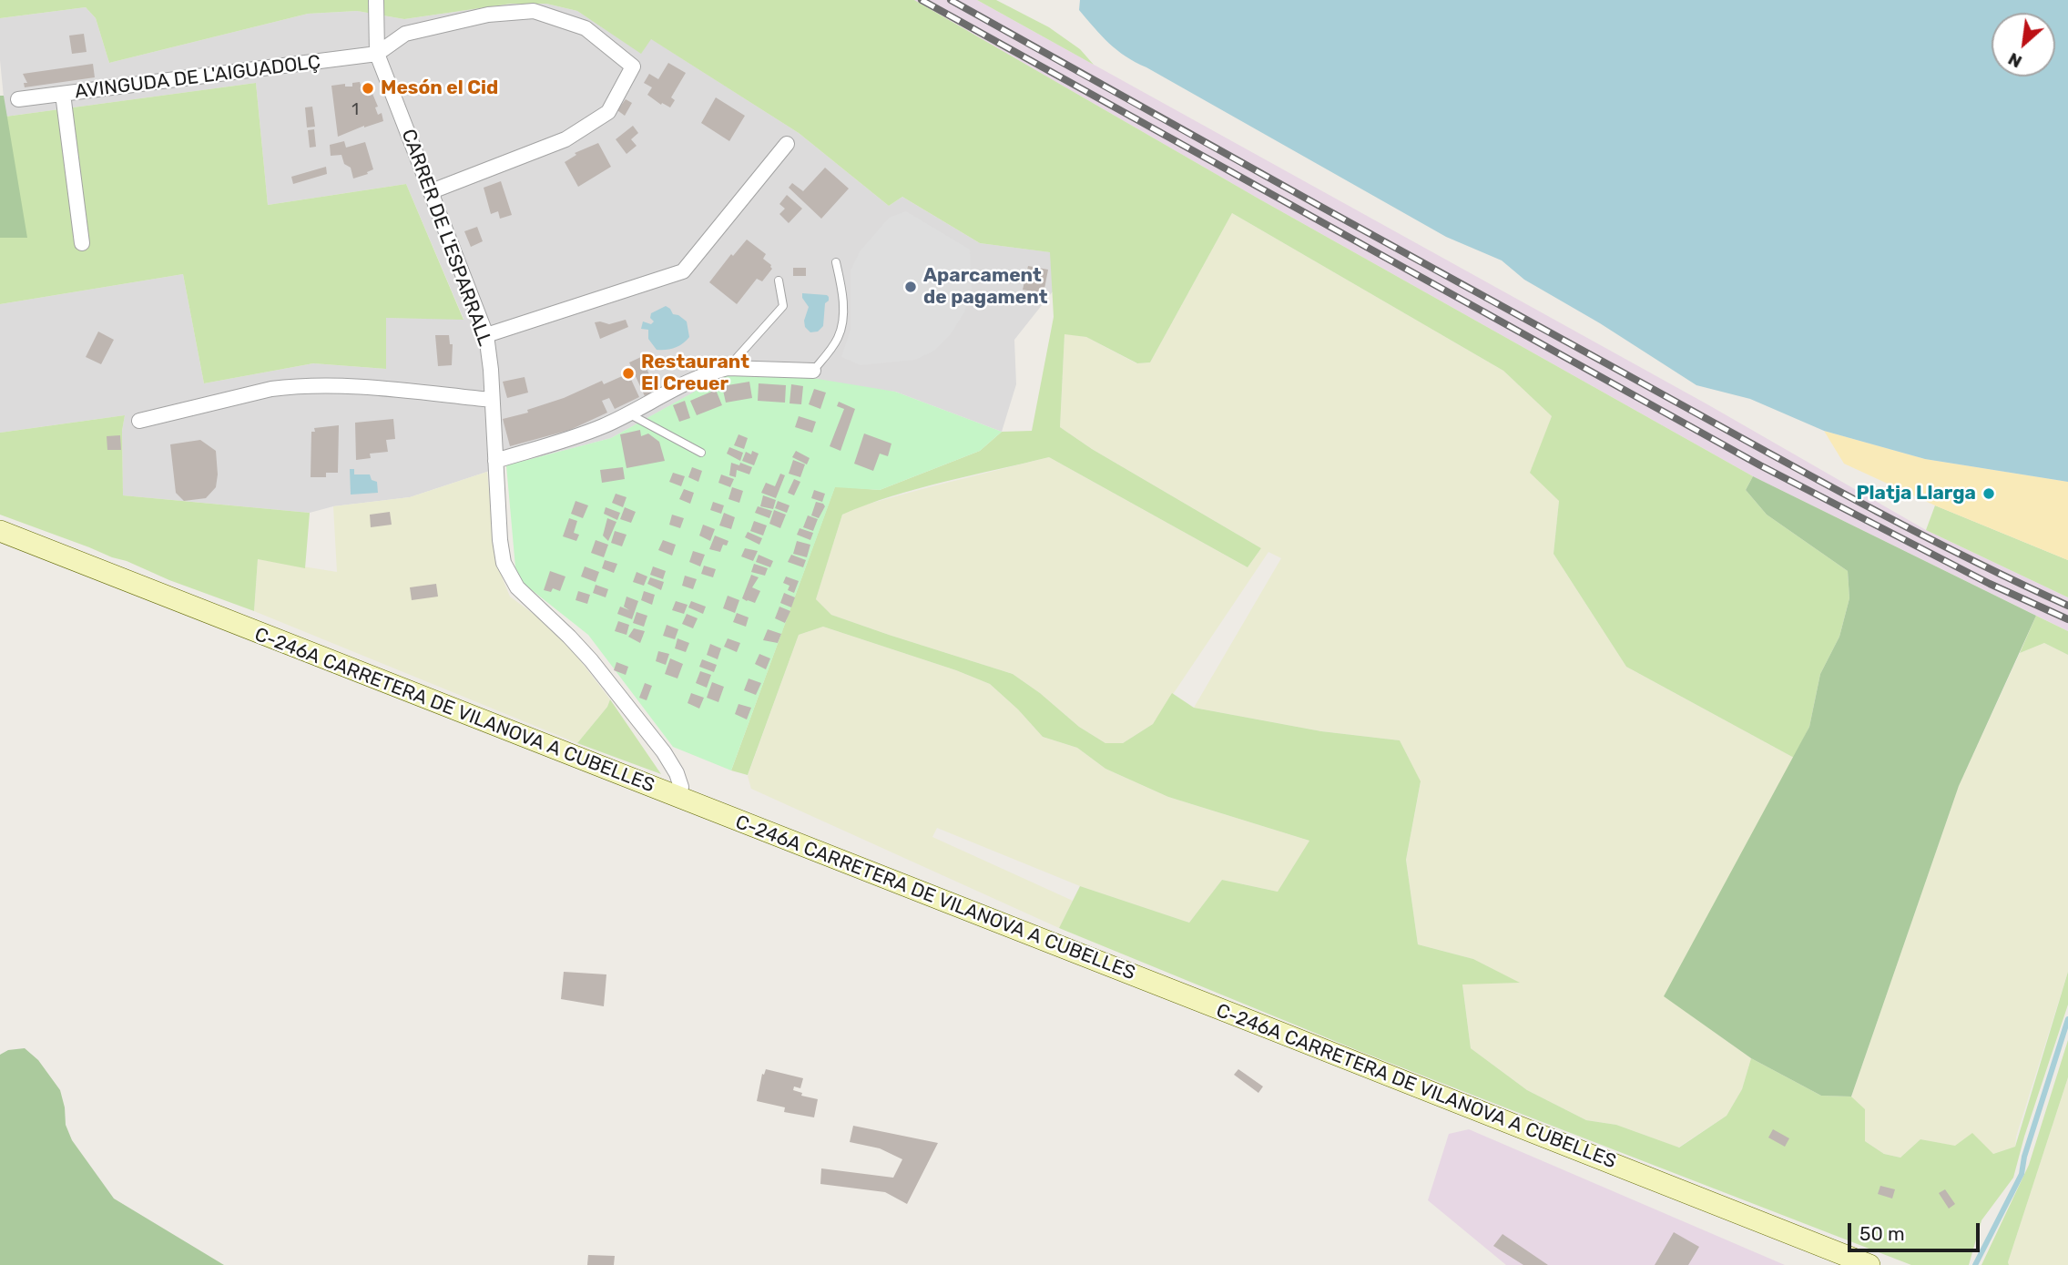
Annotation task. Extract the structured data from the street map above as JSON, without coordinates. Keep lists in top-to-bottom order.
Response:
{
  "streets": {
    "main road": ["C-246A CARRETERA DE VILANOVA A CUBELLES"],
    "street": ["AVINGUDA DE L'AIGUADOLÇ", "CARRER DE L'ESPARRALL"]
  },
  "crossings": [
    ["AVINGUDA DE L'AIGUADOLÇ", "CARRER DE L'ESPARRALL"],
    ["CARRER DE L'ESPARRALL", "C-246A CARRETERA DE VILANOVA A CUBELLES"]
  ],
  "places": [
    "Mesón el Cid",
    "Aparcament de pagament",
    "Restaurant El Creuer",
    "Platja Llarga"
  ],
  "house_numbers": ["1"],
  "scale_bar": "50 m",
  "north": "bottom left"
}
